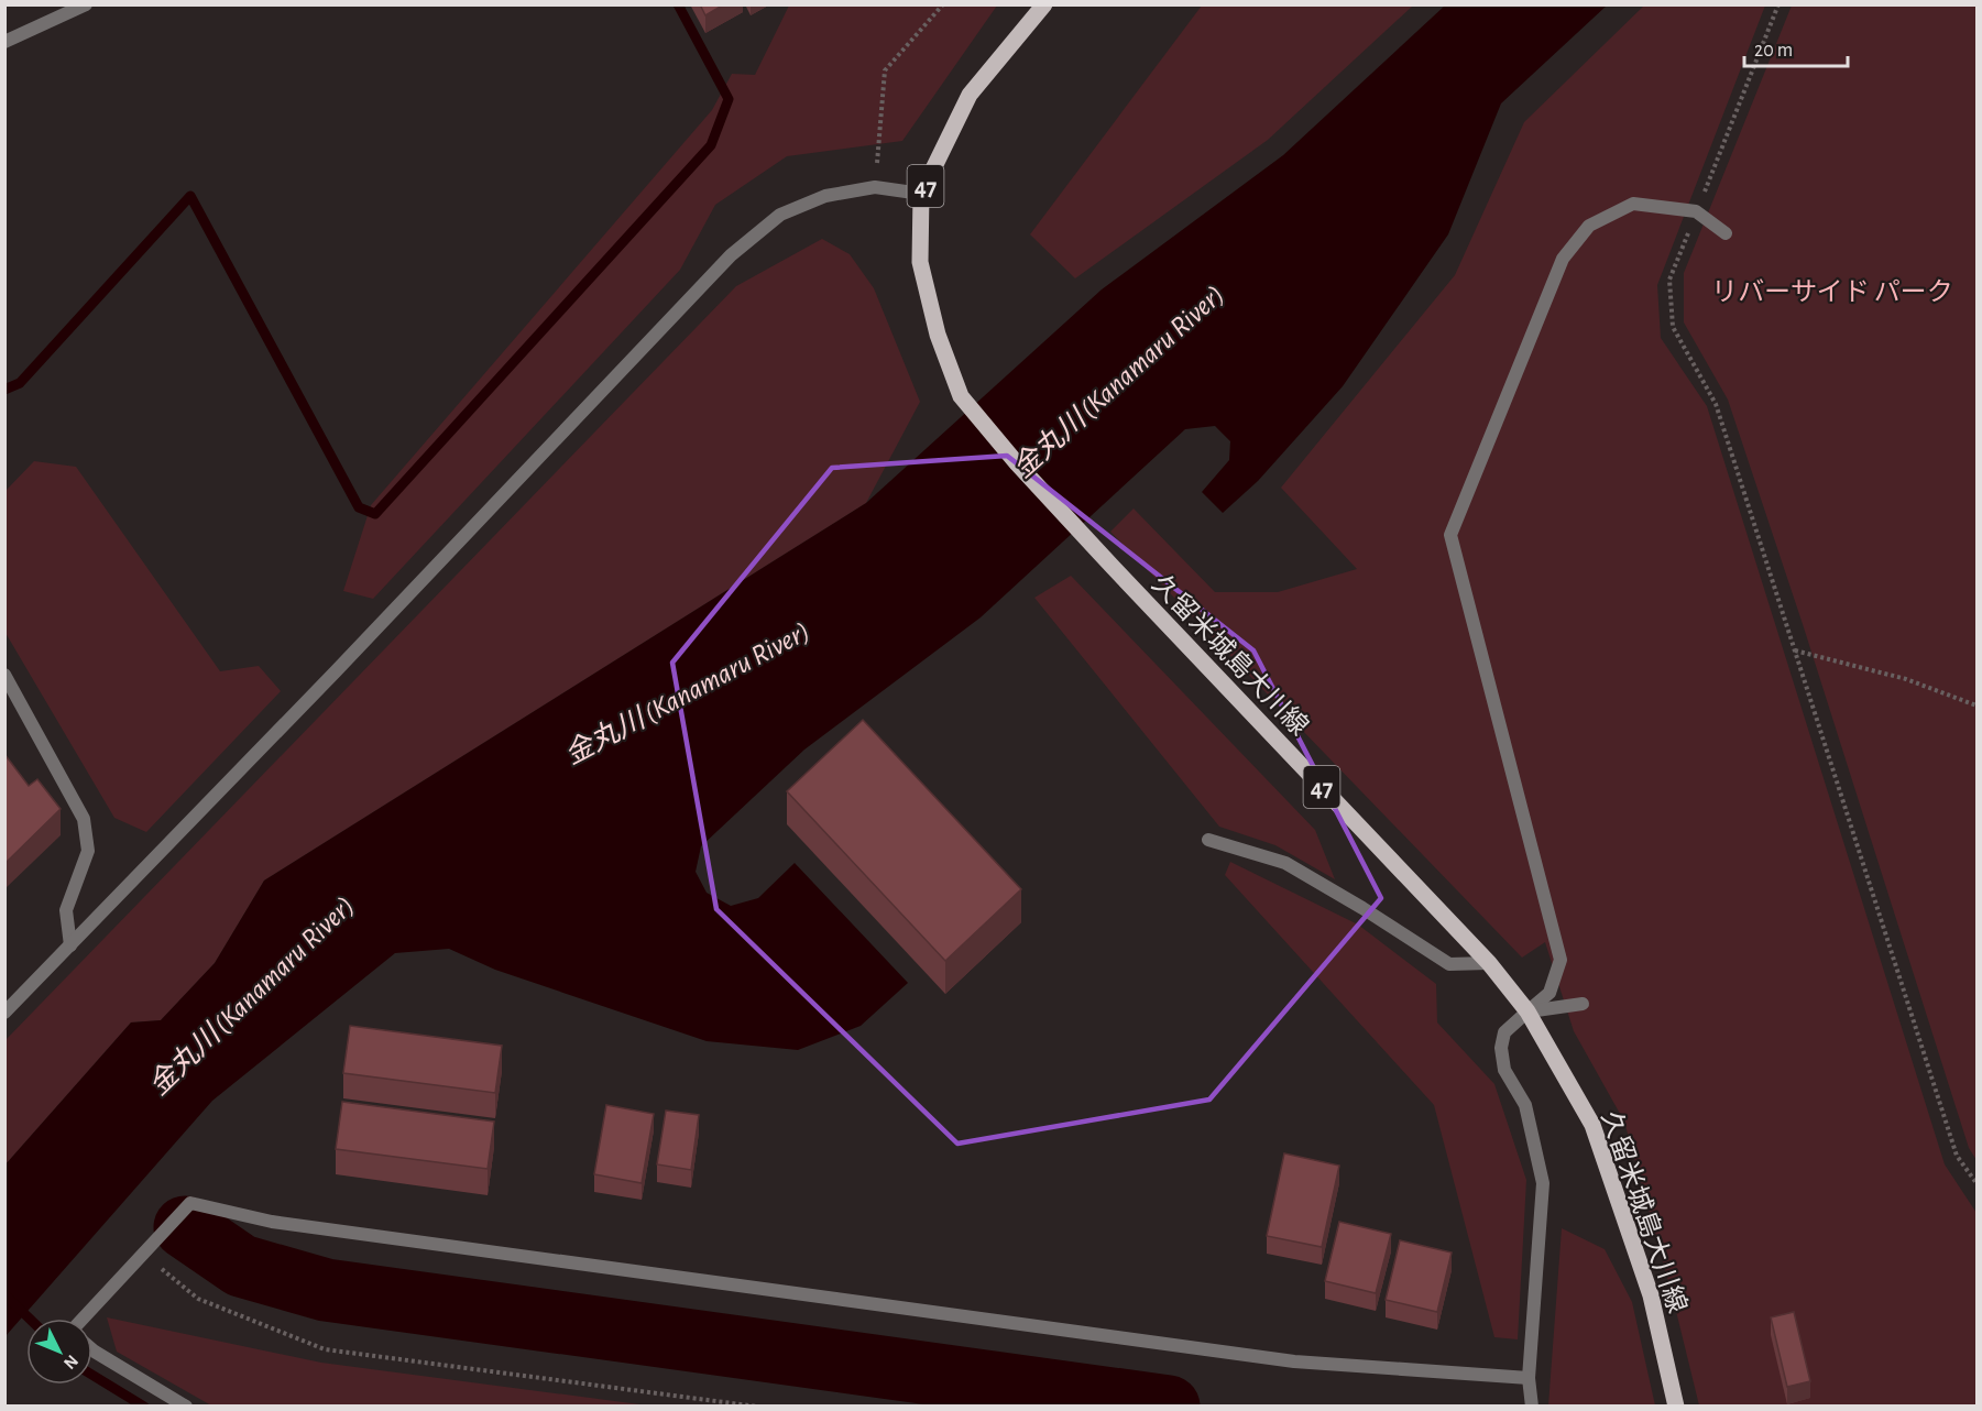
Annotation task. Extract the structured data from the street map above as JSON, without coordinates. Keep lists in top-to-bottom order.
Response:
{
  "streets": {
    "main road": ["47", "久留米城島大川線"]
  },
  "water": ["金丸川 (Kanamaru River)"],
  "parks": ["リバーサイド パーク"],
  "scale_bar": "20 m",
  "north": "bottom right"
}
